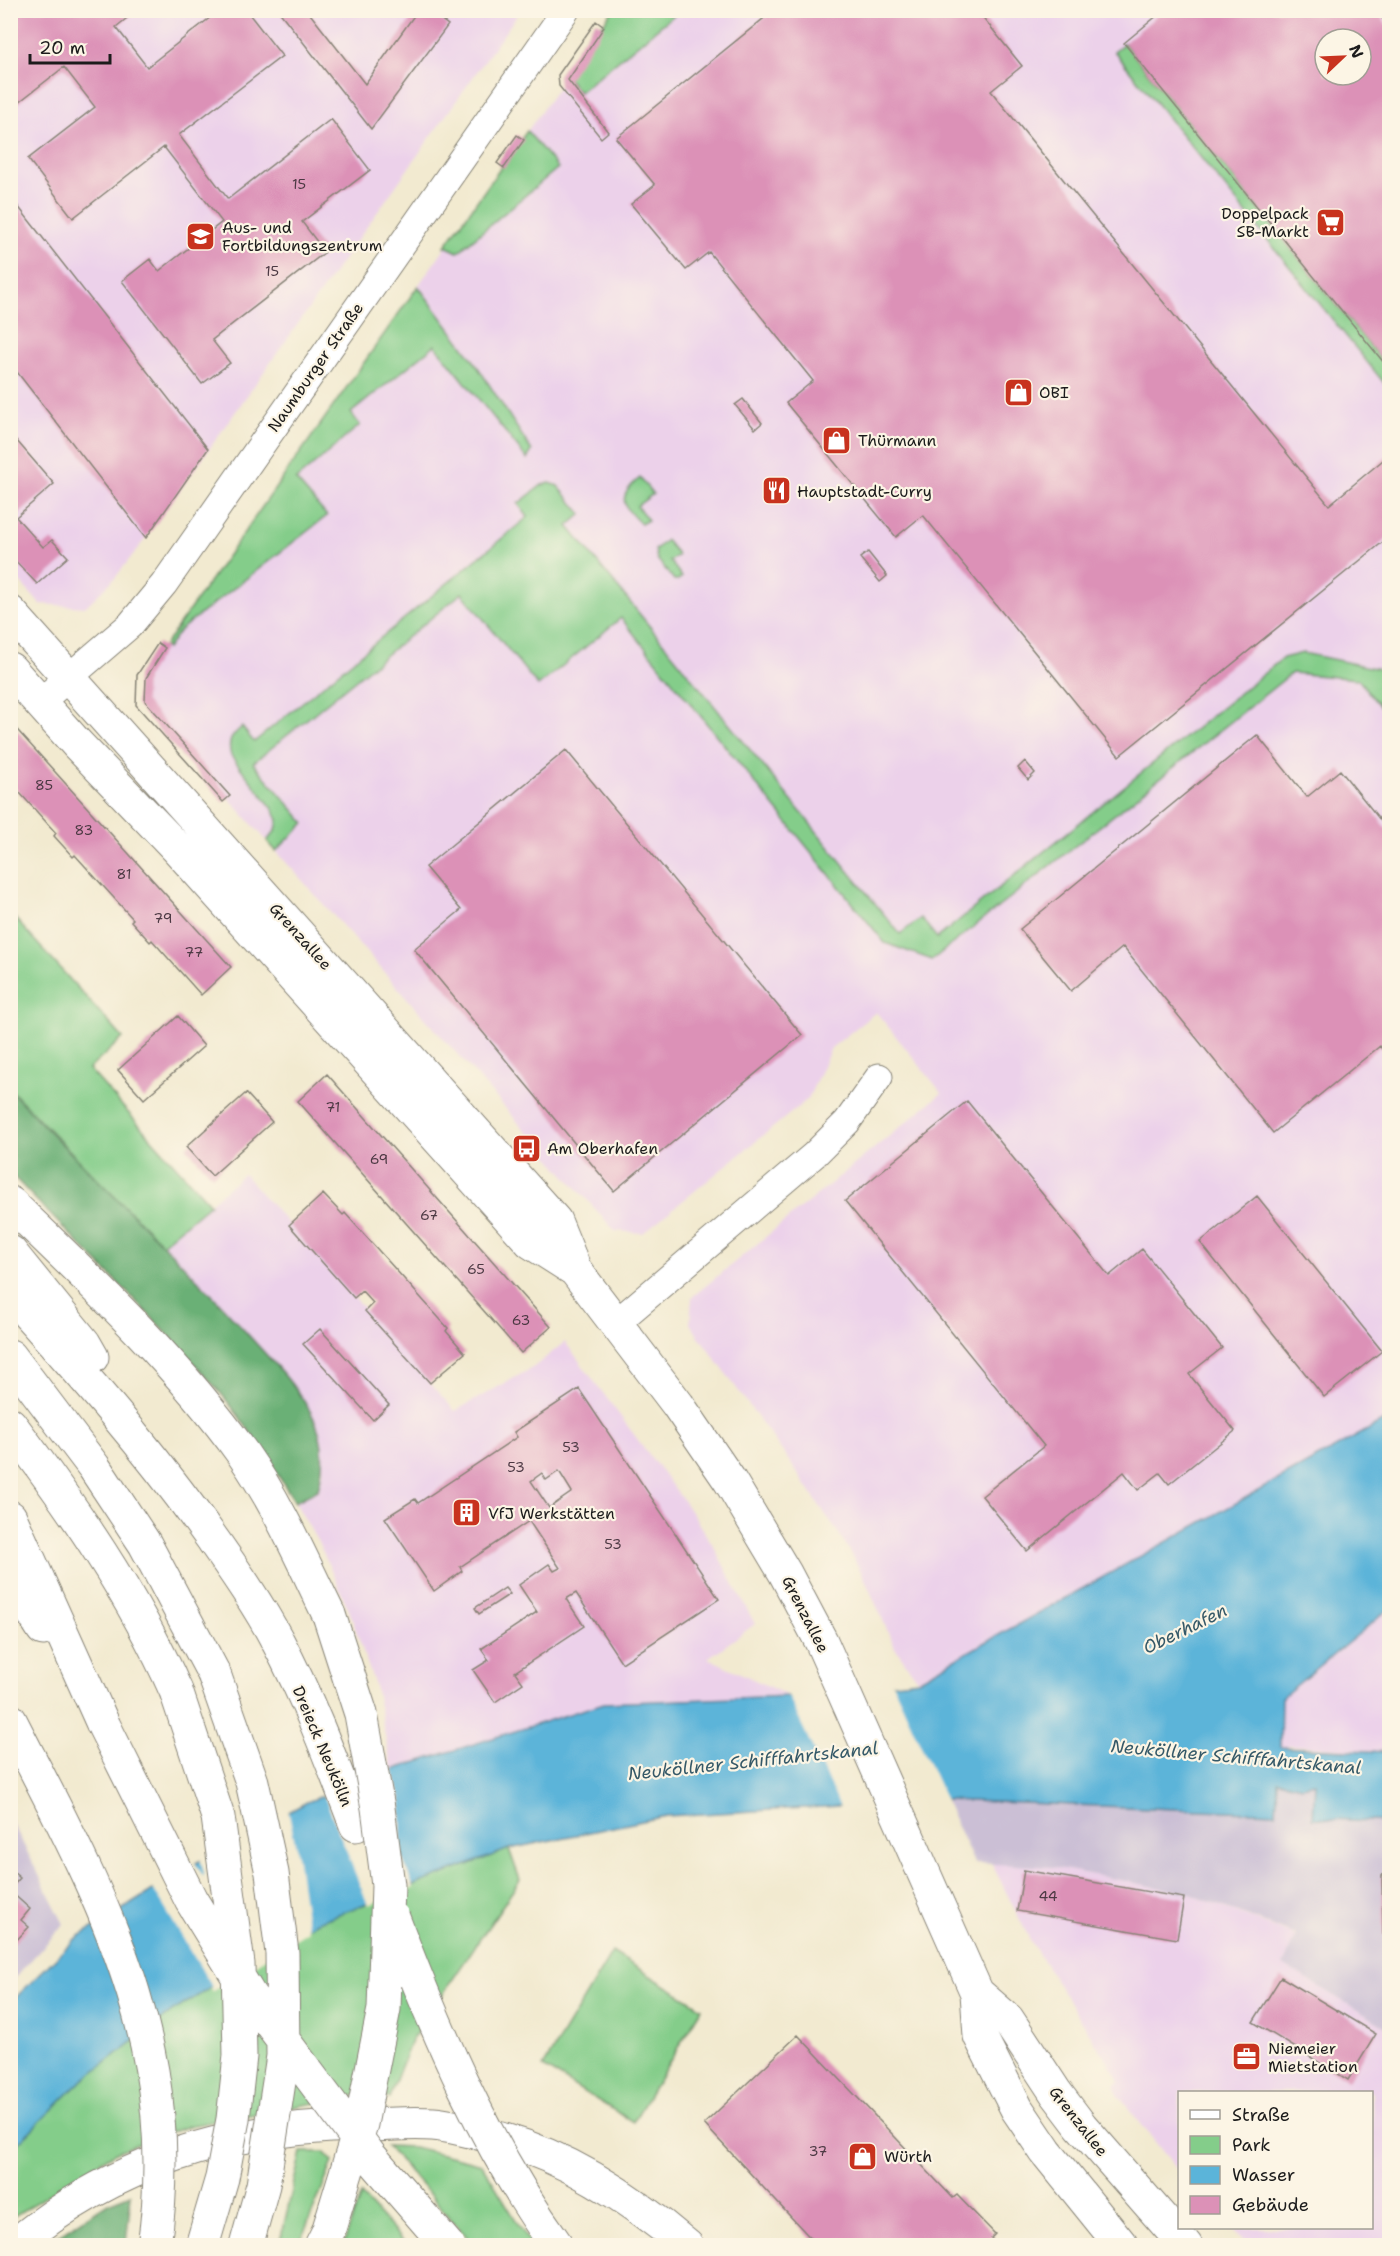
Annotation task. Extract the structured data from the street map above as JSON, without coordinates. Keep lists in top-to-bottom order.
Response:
{
  "streets": {
    "main road": ["Grenzallee", "Dreieck Neukölln"],
    "street": ["Naumburger Straße"]
  },
  "crossings": [
    ["Naumburger Straße", "Grenzallee"]
  ],
  "water": ["Oberhafen", "Neuköllner Schifffahrtskanal"],
  "places": {
    "supermarket": ["Doppelpack SB-Markt"],
    "school or university": ["Aus- und Fortbildungszentrum"],
    "shop": ["OBI", "Thürmann", "Würth"],
    "restaurant": ["Hauptstadt-Curry"],
    "bus stop": ["Am Oberhafen"],
    "building": ["VfJ Werkstätten"],
    "office": ["Niemeier Mietstation"]
  },
  "house_numbers": [
    "15",
    "15",
    "85",
    "83",
    "81",
    "79",
    "77",
    "71",
    "69",
    "67",
    "65",
    "63",
    "53",
    "53",
    "53",
    "44",
    "37"
  ],
  "legend": [
    "Straße",
    "Park",
    "Wasser",
    "Gebäude"
  ],
  "scale_bar": "20 m",
  "north": "top right"
}
